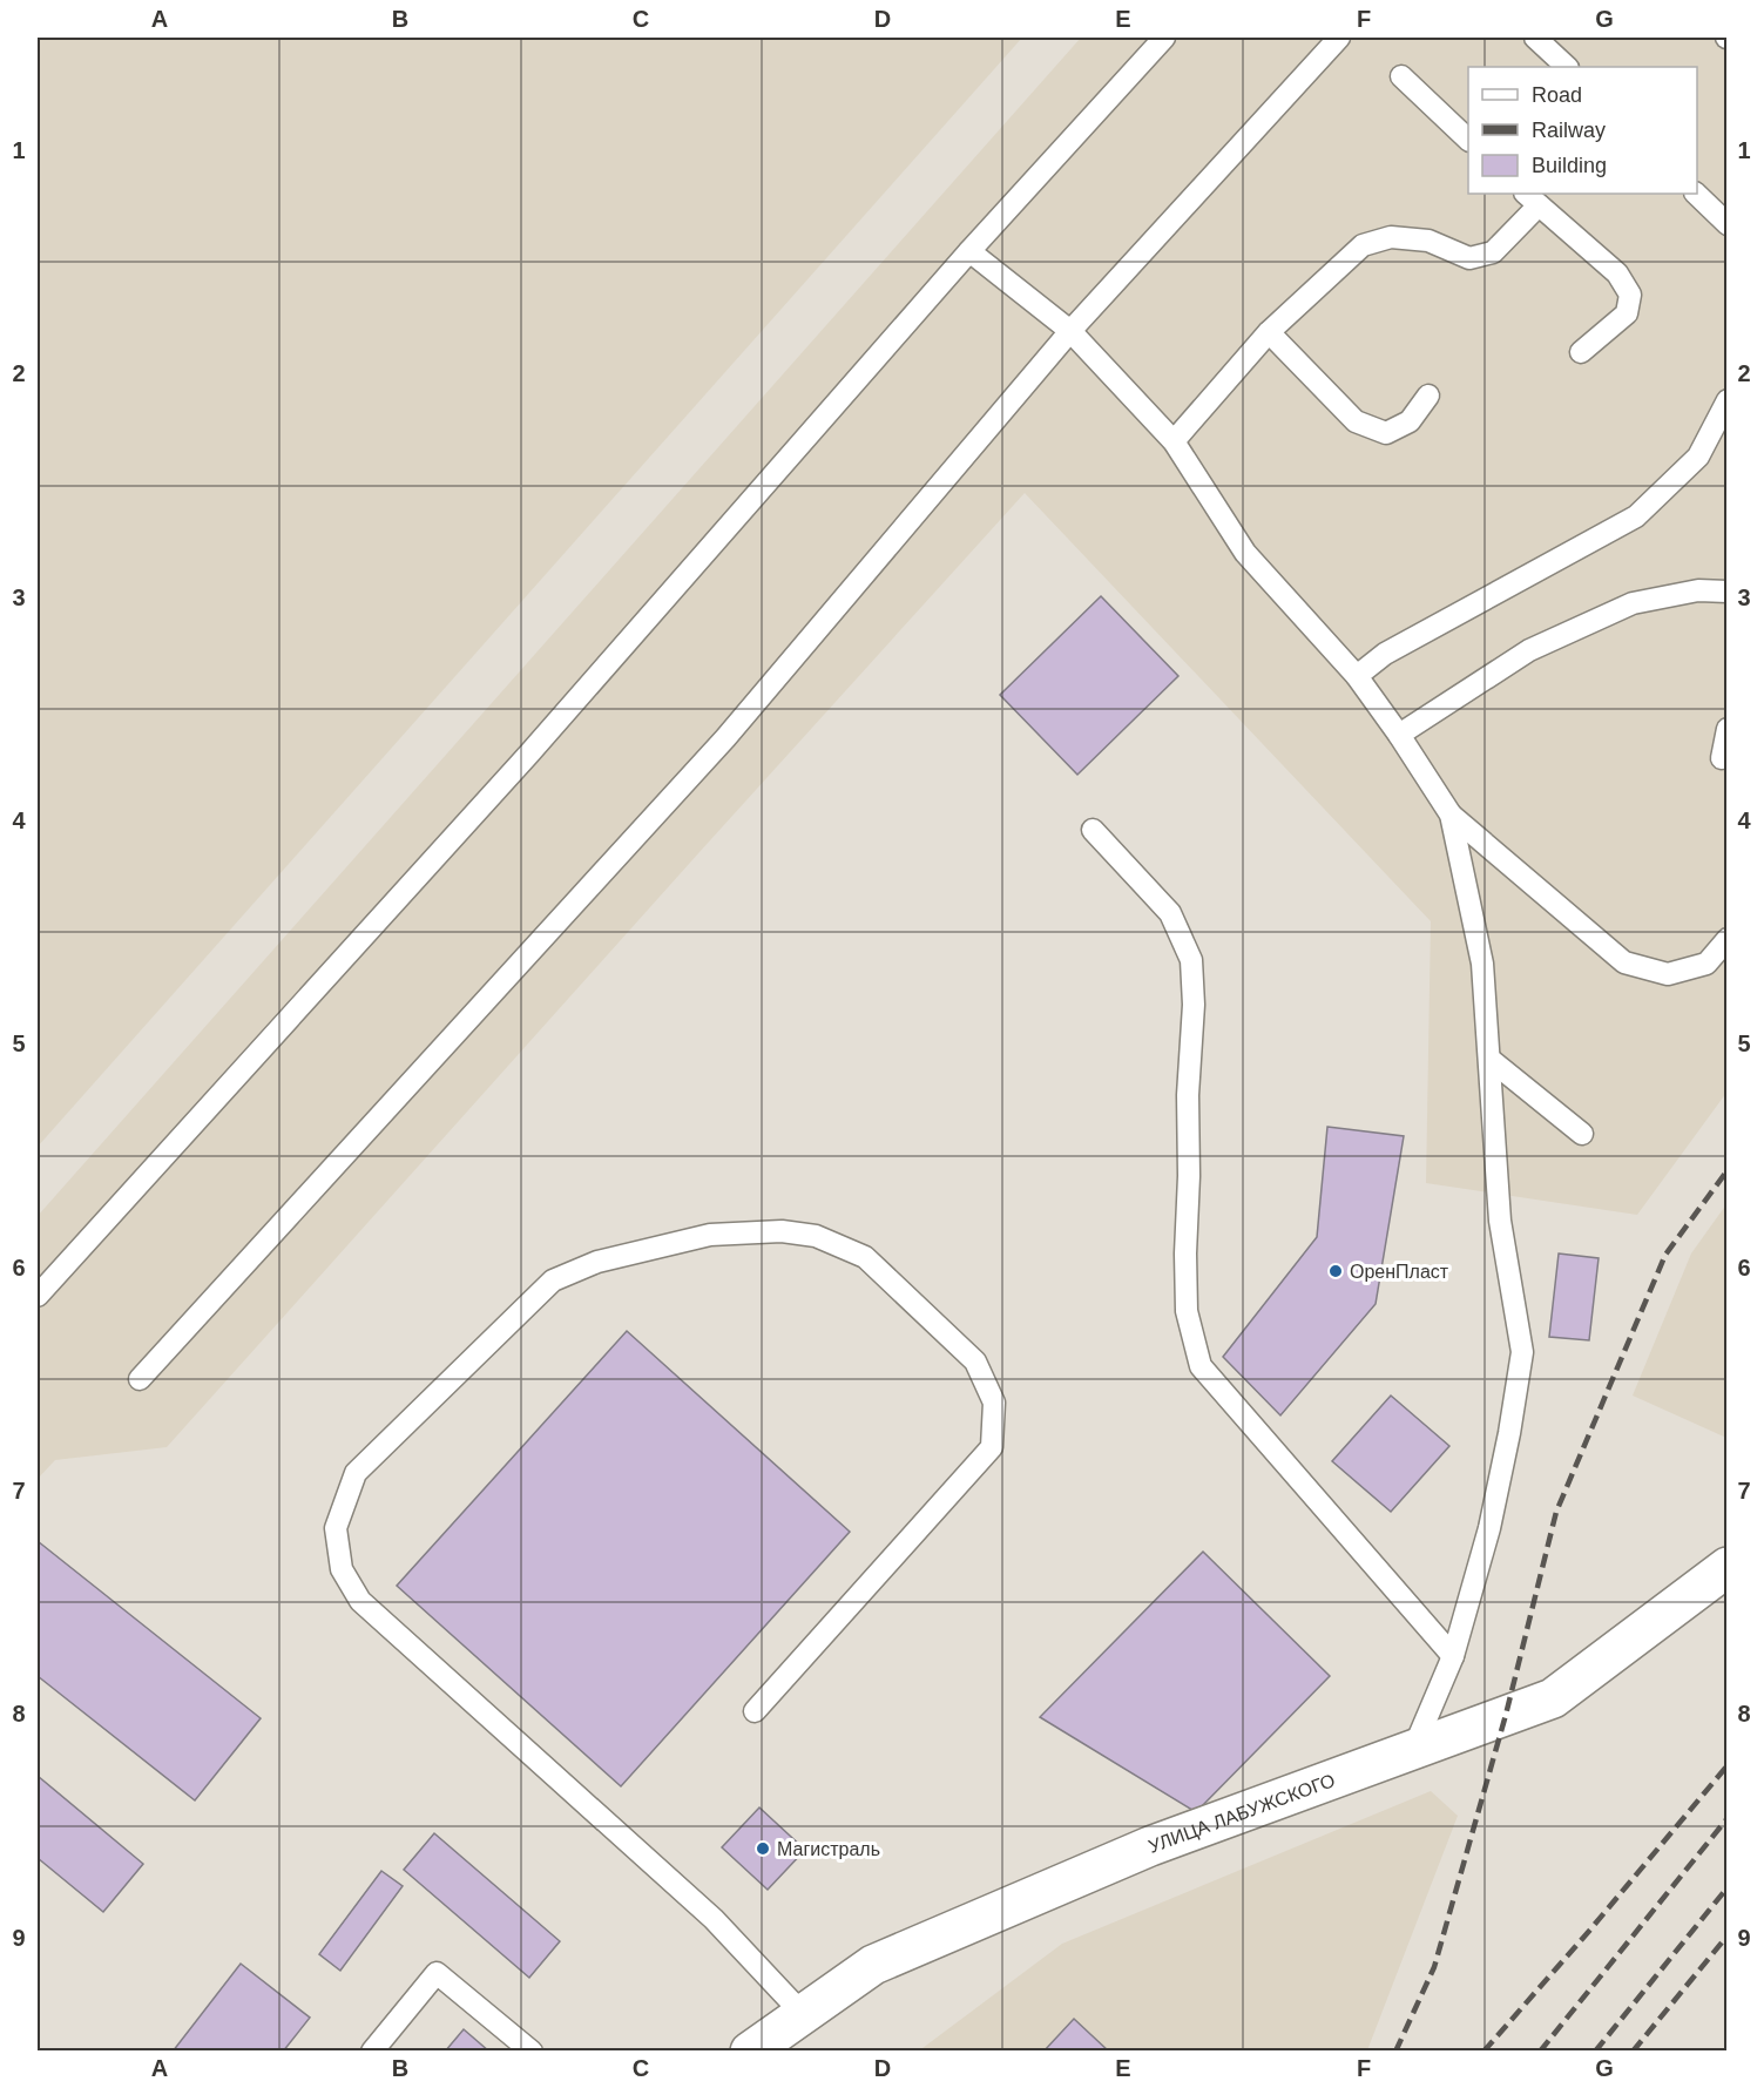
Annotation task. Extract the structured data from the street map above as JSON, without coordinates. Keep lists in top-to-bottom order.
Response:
{
  "streets": {
    "street": ["УЛИЦА ЛАБУЖСКОГО"]
  },
  "places": ["ОренПласт", "Магистраль"],
  "legend": ["Road", "Railway", "Building"],
  "grid": {
    "columns": [
      "A",
      "B",
      "C",
      "D",
      "E",
      "F",
      "G"
    ],
    "rows": [
      "1",
      "2",
      "3",
      "4",
      "5",
      "6",
      "7",
      "8",
      "9"
    ]
  }
}
